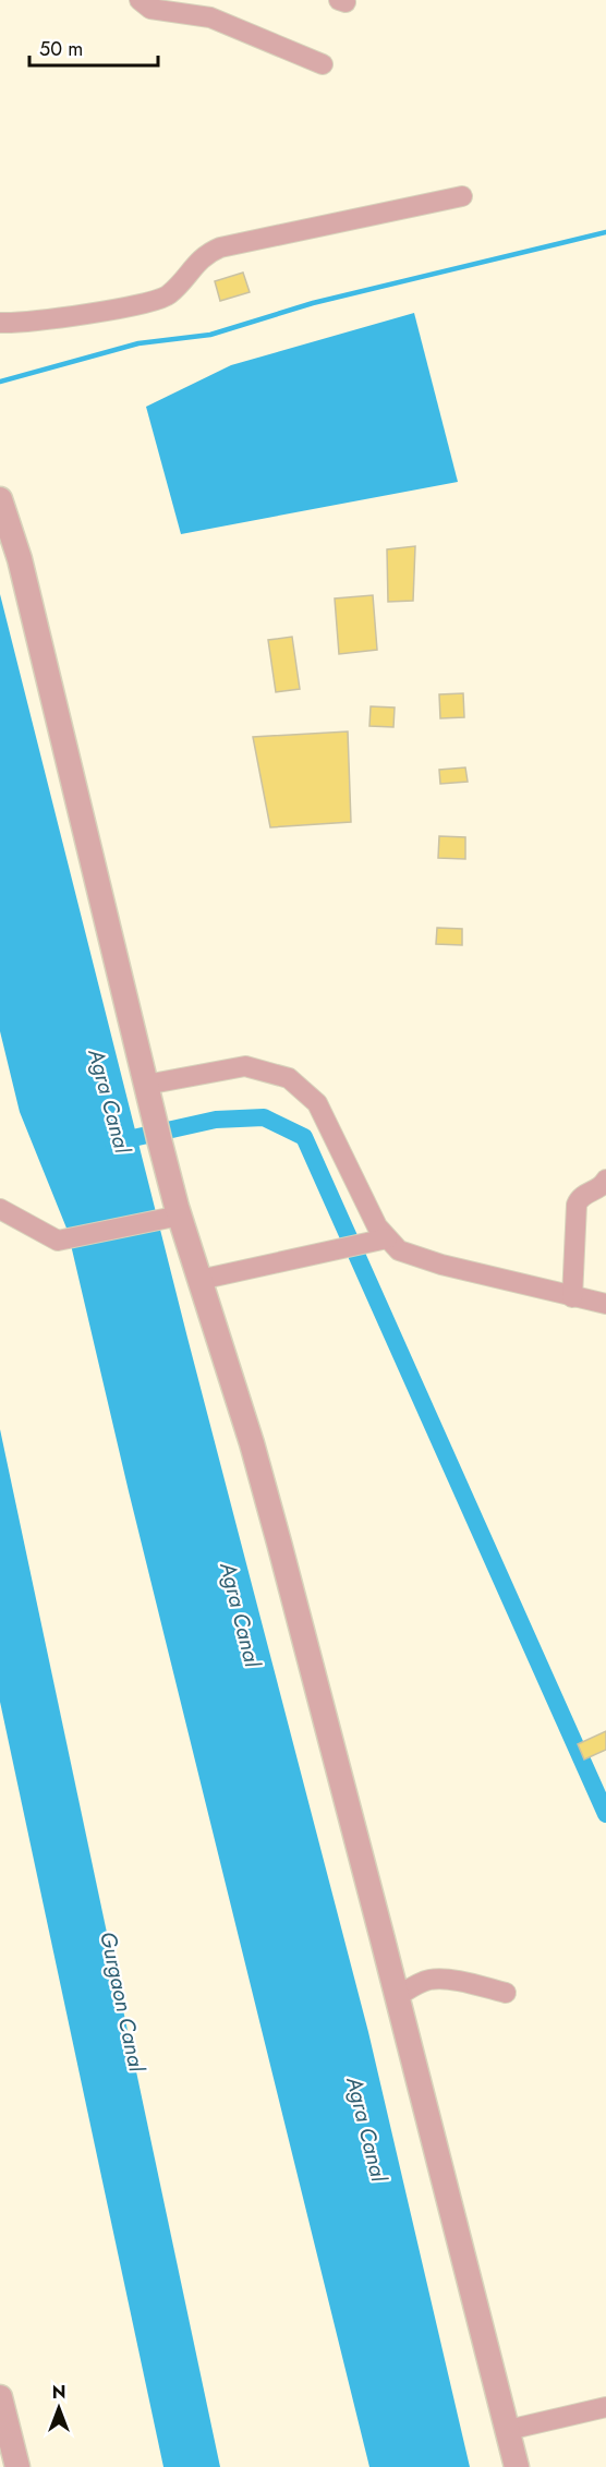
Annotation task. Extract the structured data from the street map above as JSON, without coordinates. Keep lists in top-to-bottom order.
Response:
{
  "water": ["Agra Canal", "Gurgaon Canal"],
  "scale_bar": "50 m",
  "north": "top"
}
